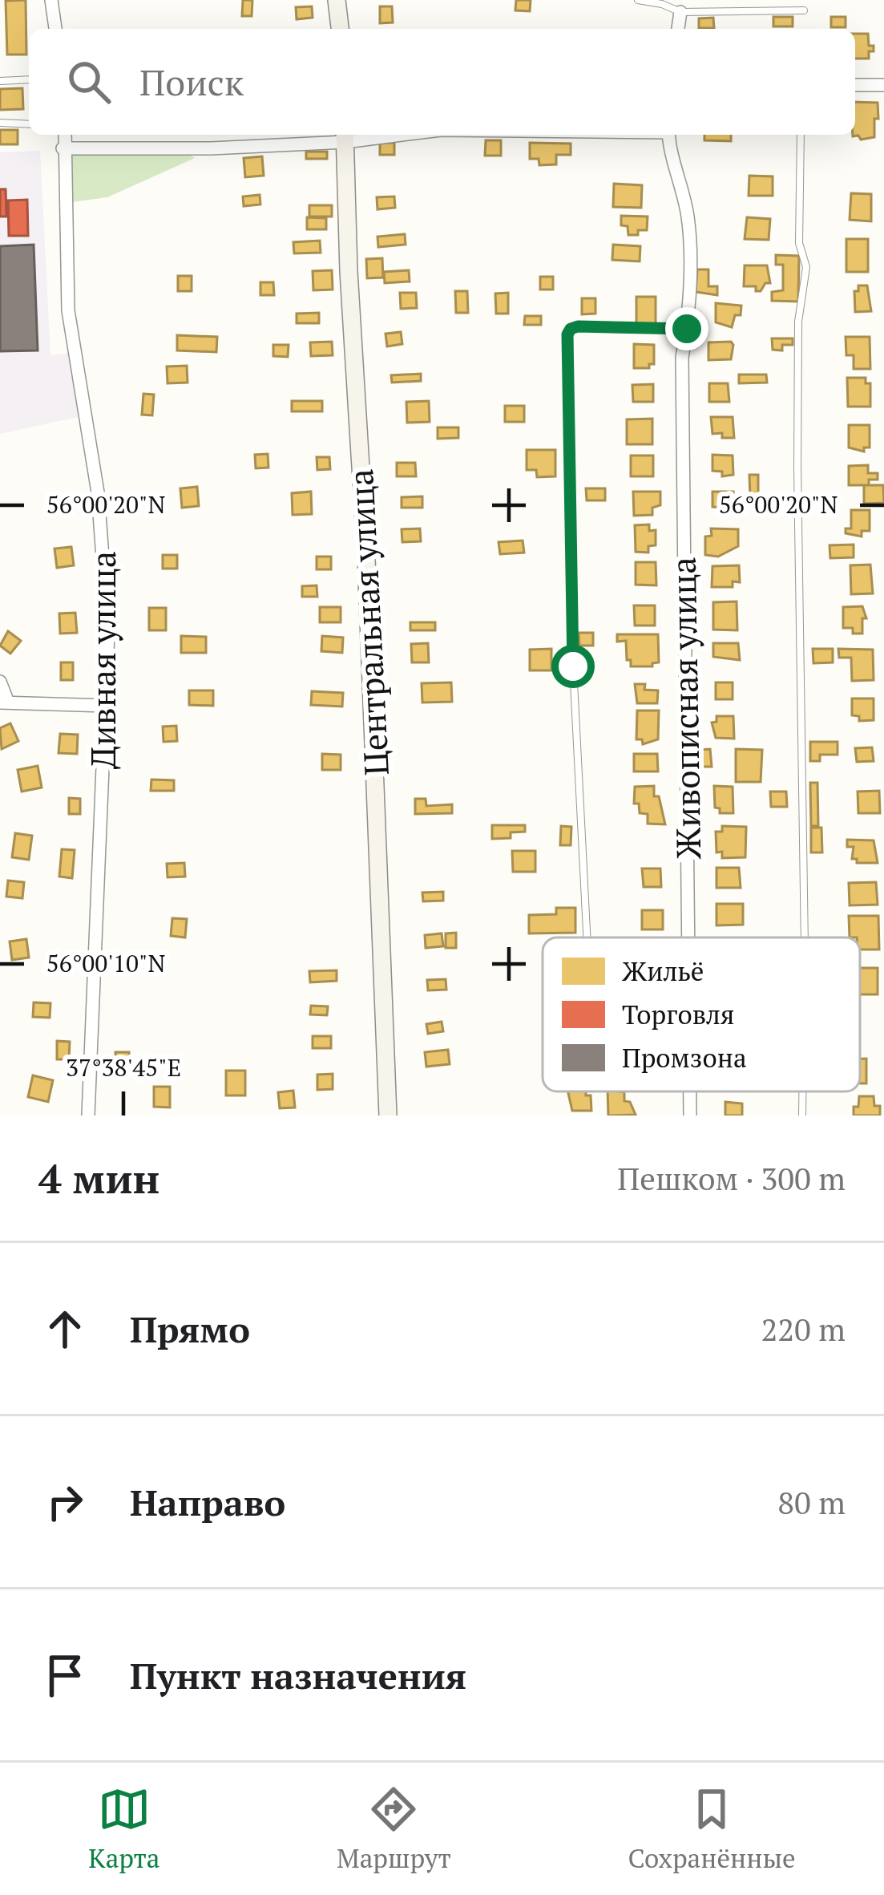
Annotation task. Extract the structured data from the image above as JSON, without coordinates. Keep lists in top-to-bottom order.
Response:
{
  "streets": {
    "street": ["Центральная улица", "Дивная улица", "Живописная улица"]
  },
  "legend": ["Жильё", "Торговля", "Промзона"],
  "page": {
    "search": "Поиск",
    "heading": ["4 мин", "Пешком · 300 m"],
    "list": [
      ["Прямо", "220 m"],
      ["Направо", "80 m"],
      "Пункт назначения"
    ],
    "nav": ["Карта", "Маршрут", "Сохранённые"]
  },
  "coordinates": ["56°00'20\"N", "56°00'10\"N", "37°38'45\"E"]
}
